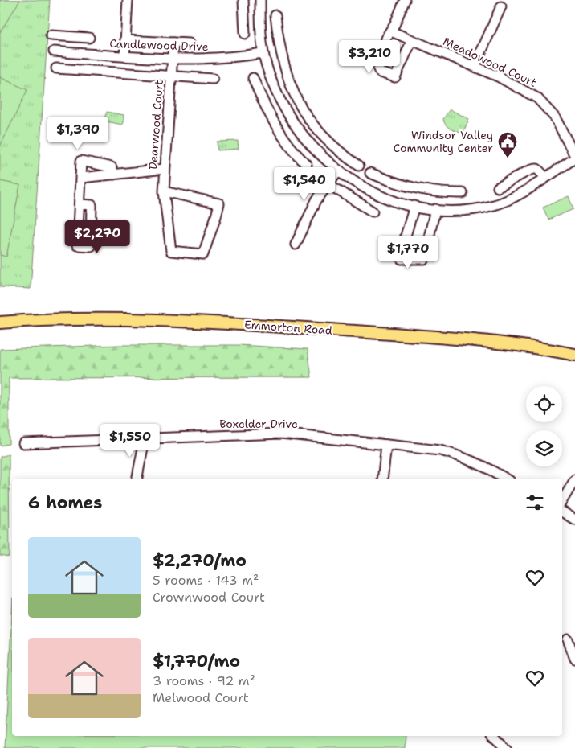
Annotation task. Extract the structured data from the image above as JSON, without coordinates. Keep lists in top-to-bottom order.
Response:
{
  "streets": {
    "main road": ["Emmorton Road"],
    "street": [
      "Candlewood Drive",
      "Meadowood Court",
      "Dearwood Court",
      "Boxelder Drive"
    ]
  },
  "crossings": [
    ["Candlewood Drive", "Dearwood Court"]
  ],
  "places": {
    "public building": ["Windsor Valley Community Center"]
  },
  "page": {
    "price": [
      "$3,210",
      "$1,390",
      "$1,540",
      "$2,270",
      "$1,770",
      "$1,550"
    ],
    "heading": "6 homes",
    "list": [
      {
        "name": "$2,270/mo",
        "note": "5 rooms · 143 m² · Crownwood Court"
      },
      {
        "name": "$1,770/mo",
        "note": "3 rooms · 92 m² · Melwood Court"
      }
    ]
  }
}
